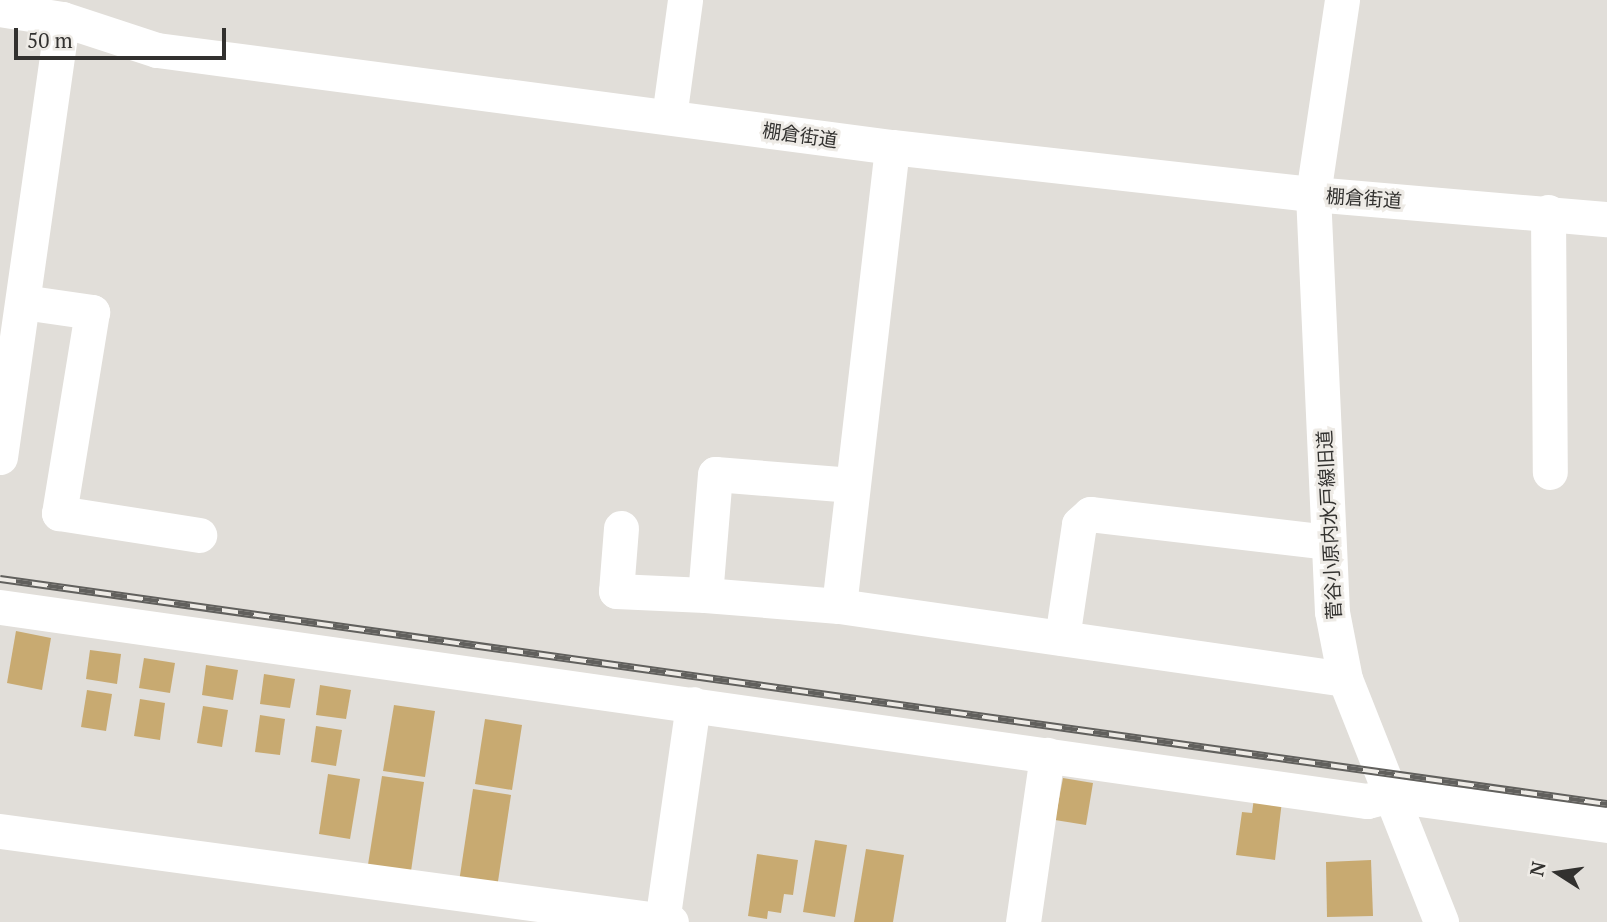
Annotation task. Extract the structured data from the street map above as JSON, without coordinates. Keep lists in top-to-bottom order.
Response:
{
  "streets": {
    "street": ["棚倉街道", "菅谷小原内水戸線旧道"]
  },
  "crossings": [
    ["棚倉街道", "菅谷小原内水戸線旧道"]
  ],
  "scale_bar": "50 m",
  "north": "left"
}
